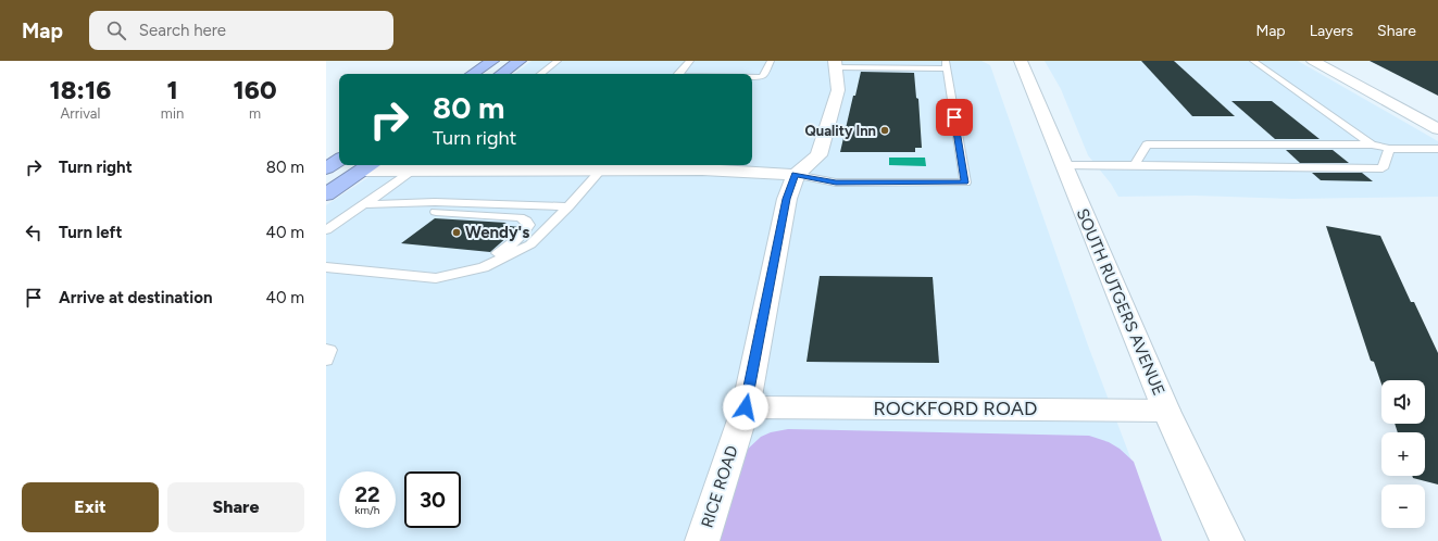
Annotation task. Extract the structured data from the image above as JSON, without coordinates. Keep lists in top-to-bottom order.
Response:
{
  "streets": {
    "street": ["SOUTH RUTGERS AVENUE", "ROCKFORD ROAD", "RICE ROAD"]
  },
  "crossings": [
    ["SOUTH RUTGERS AVENUE", "ROCKFORD ROAD"],
    ["ROCKFORD ROAD", "RICE ROAD"]
  ],
  "places": ["Quality Inn", "Wendy's"],
  "page": {
    "header": "Map",
    "search": "Search here",
    "nav": ["Map", "Layers", "Share"],
    "eta": [
      "18:16",
      "Arrival",
      "1",
      "min",
      "160",
      "m"
    ],
    "turn": ["80 m", "Turn right"],
    "list": [
      {
        "name": "Turn right",
        "value": "80 m"
      },
      {
        "name": "Turn left",
        "value": "40 m"
      },
      {
        "name": "Arrive at destination",
        "value": "40 m"
      }
    ],
    "map_buttons": ["+", "−"],
    "speed": "22 km/h",
    "limit": "30",
    "buttons": ["Exit", "Share"]
  }
}
